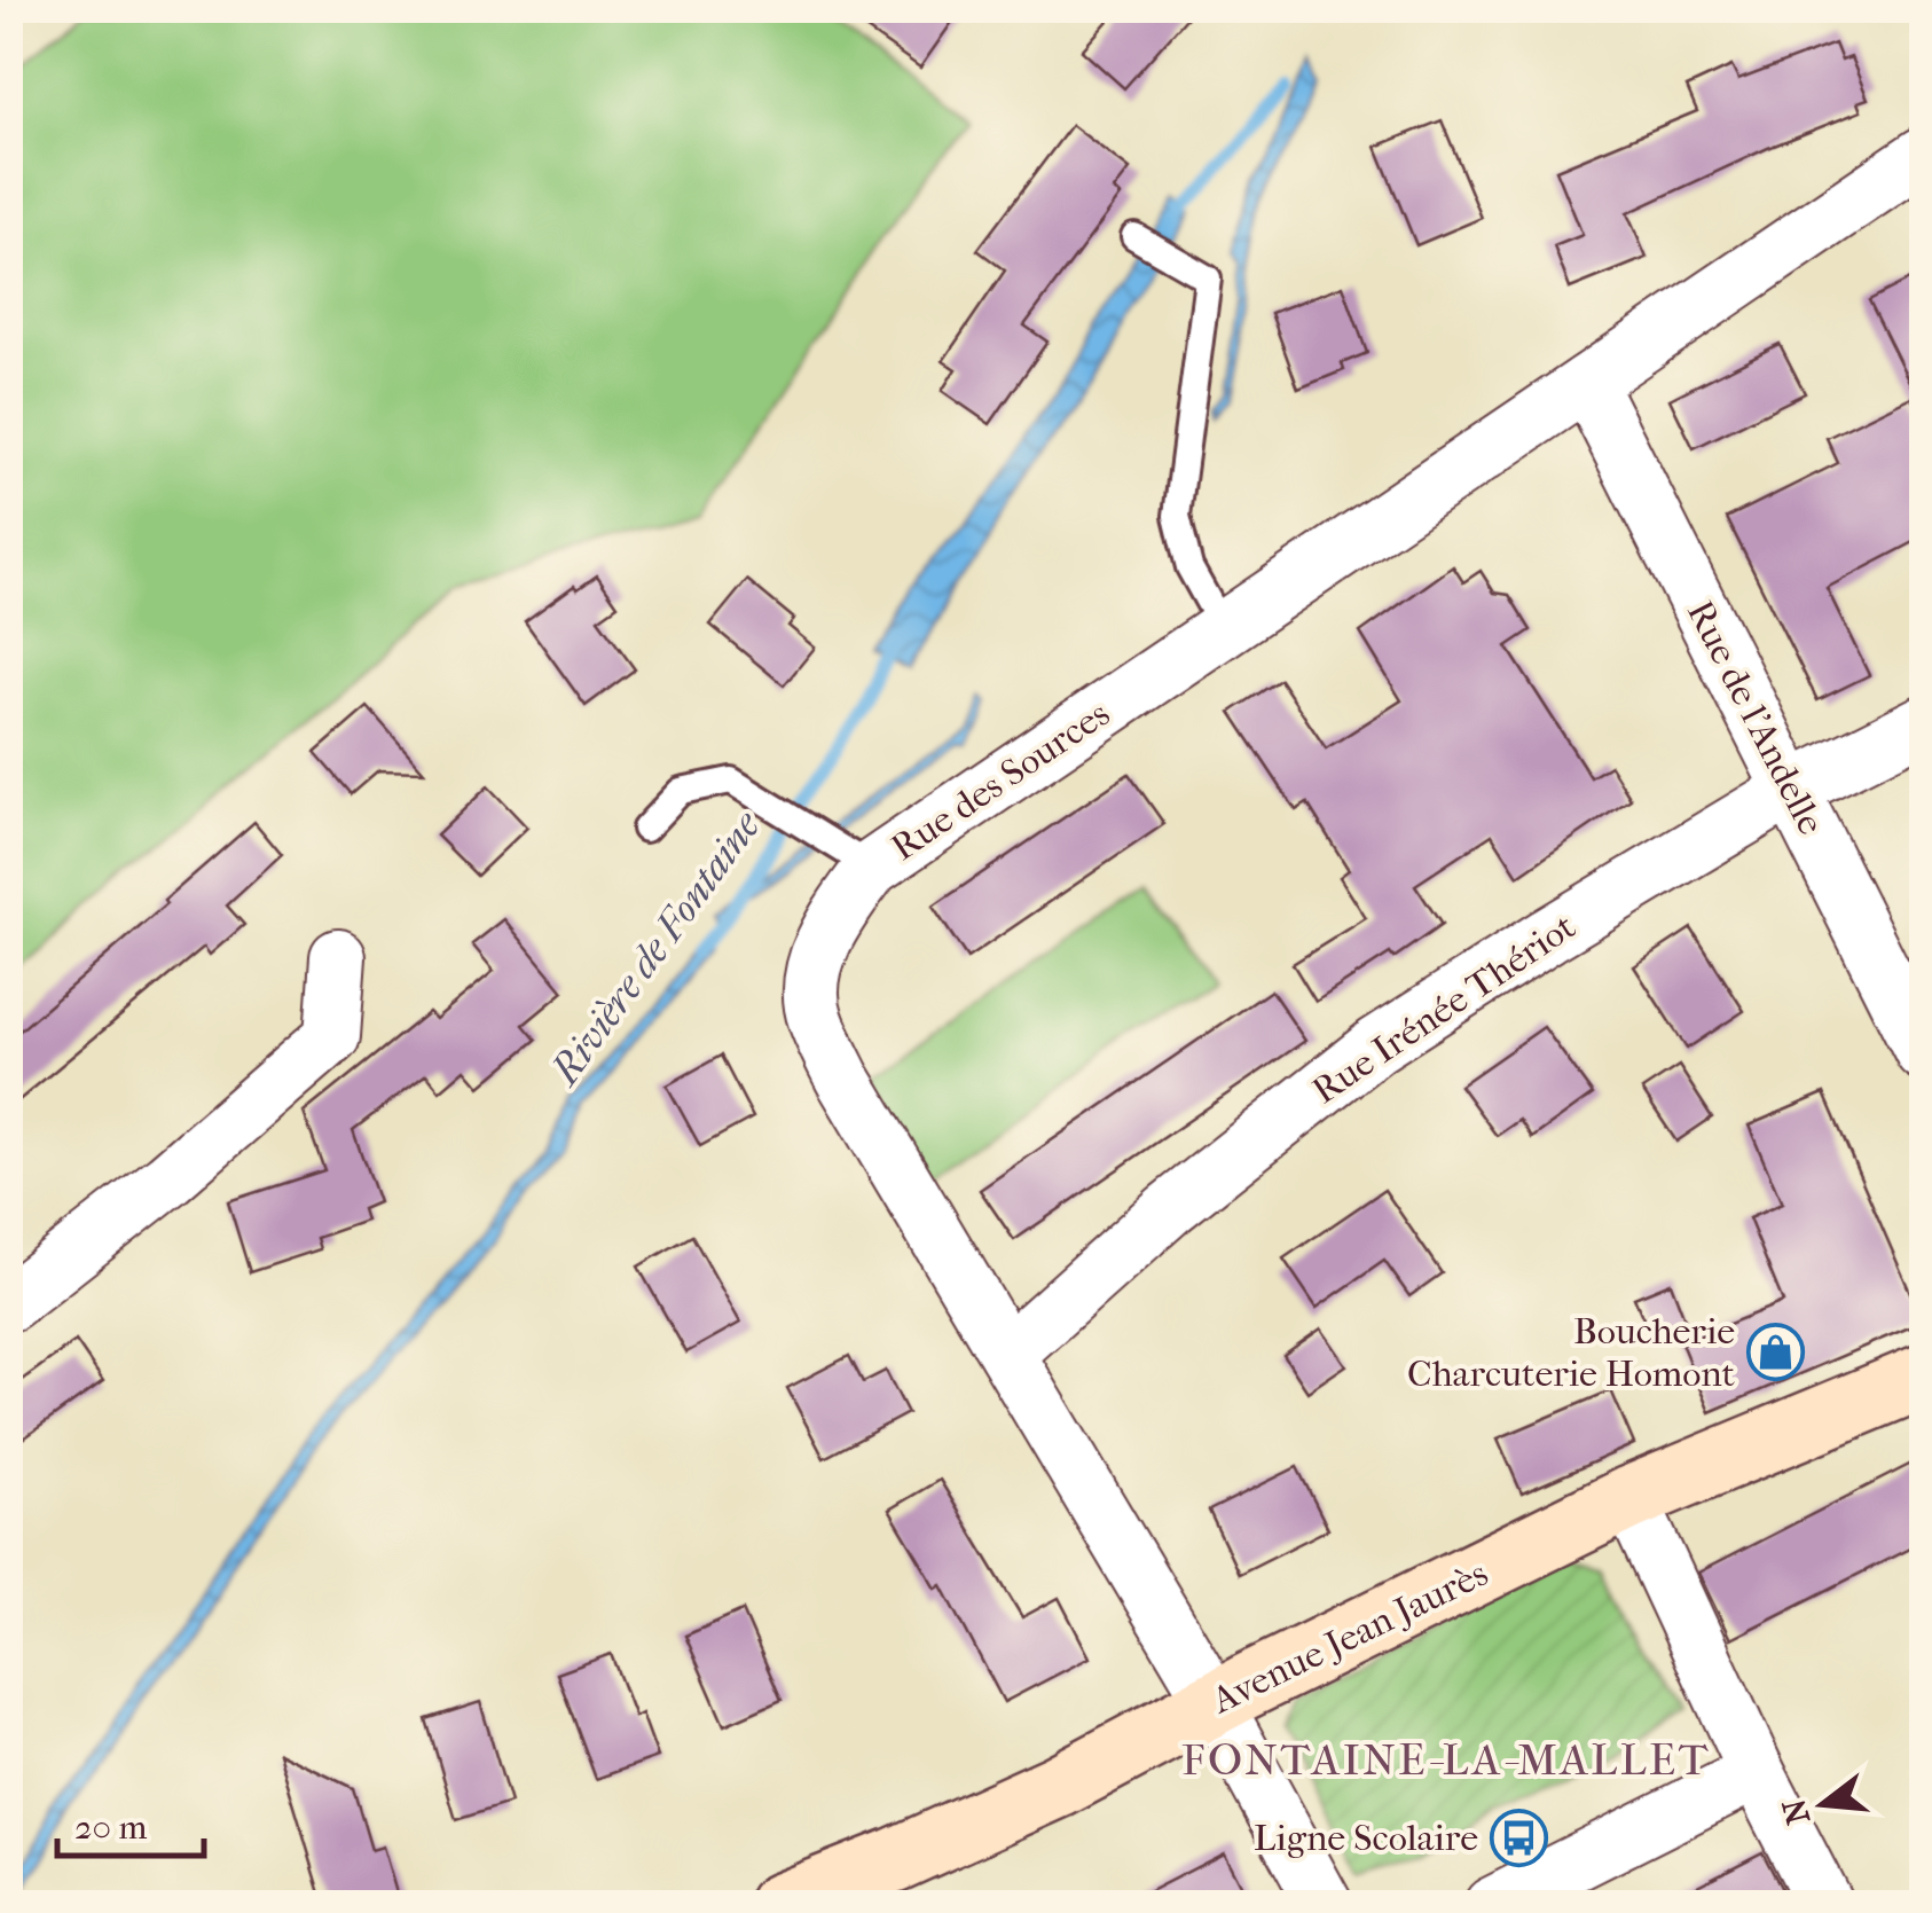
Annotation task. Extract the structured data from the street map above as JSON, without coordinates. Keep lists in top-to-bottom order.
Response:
{
  "streets": {
    "street": [
      "Rue de l'Andelle",
      "Rue des Sources",
      "Rue Irénée Thériot",
      "Avenue Jean Jaurès"
    ]
  },
  "crossings": [
    ["Rue de l'Andelle", "Rue des Sources"],
    ["Rue de l'Andelle", "Rue Irénée Thériot"],
    ["Rue des Sources", "Rue Irénée Thériot"],
    ["Rue des Sources", "Avenue Jean Jaurès"]
  ],
  "districts": ["FONTAINE-LA-MALLET"],
  "water": ["Rivière de Fontaine"],
  "places": {
    "shop": ["Boucherie Charcuterie Homont"],
    "bus stop": ["Ligne Scolaire"]
  },
  "scale_bar": "20 m",
  "north": "left"
}
